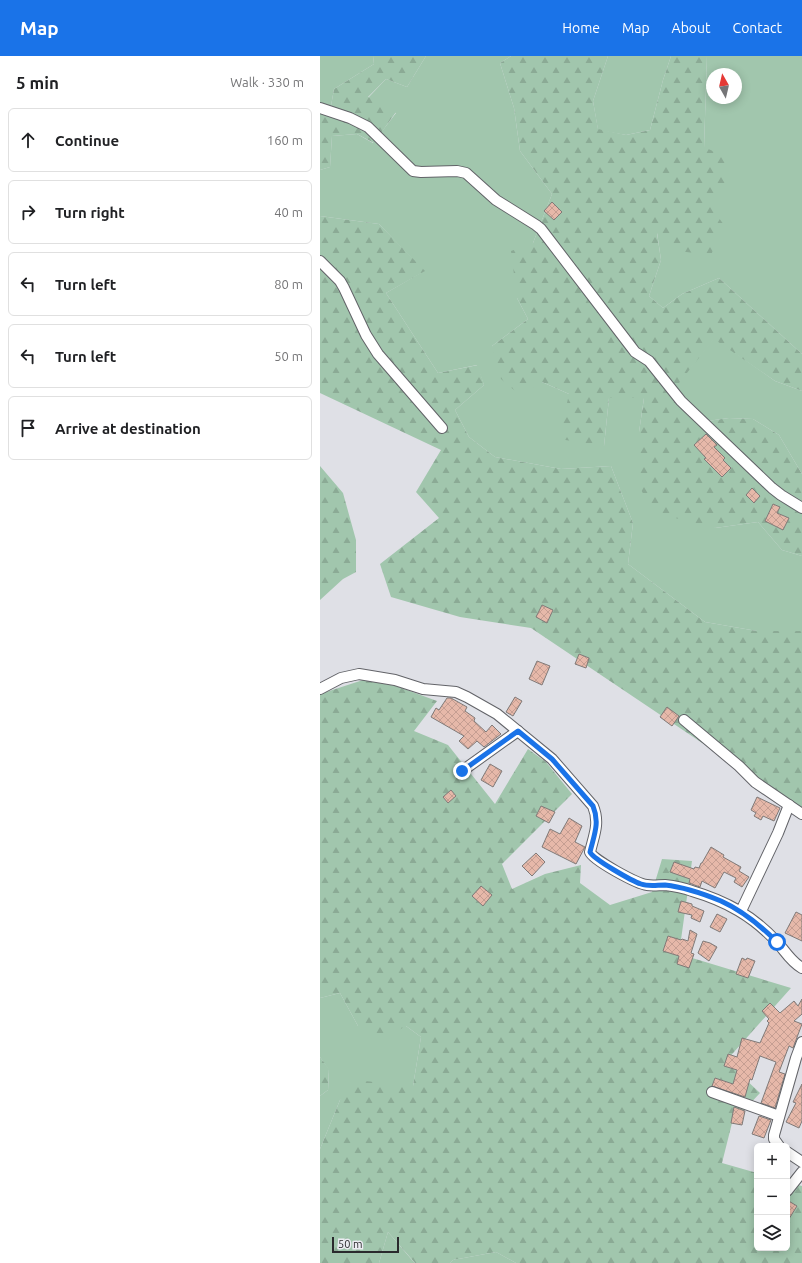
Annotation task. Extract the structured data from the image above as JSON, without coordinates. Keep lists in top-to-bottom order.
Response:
{
  "scale_bar": "50 m",
  "north": "top",
  "page": {
    "header": "Map",
    "nav": [
      "Home",
      "Map",
      "About",
      "Contact"
    ],
    "heading": ["5 min", "Walk · 330 m"],
    "list": [
      ["Continue", "160 m"],
      ["Turn right", "40 m"],
      ["Turn left", "80 m"],
      ["Turn left", "50 m"],
      "Arrive at destination"
    ],
    "map_buttons": ["+", "−"],
    "scale": "50 m"
  }
}
